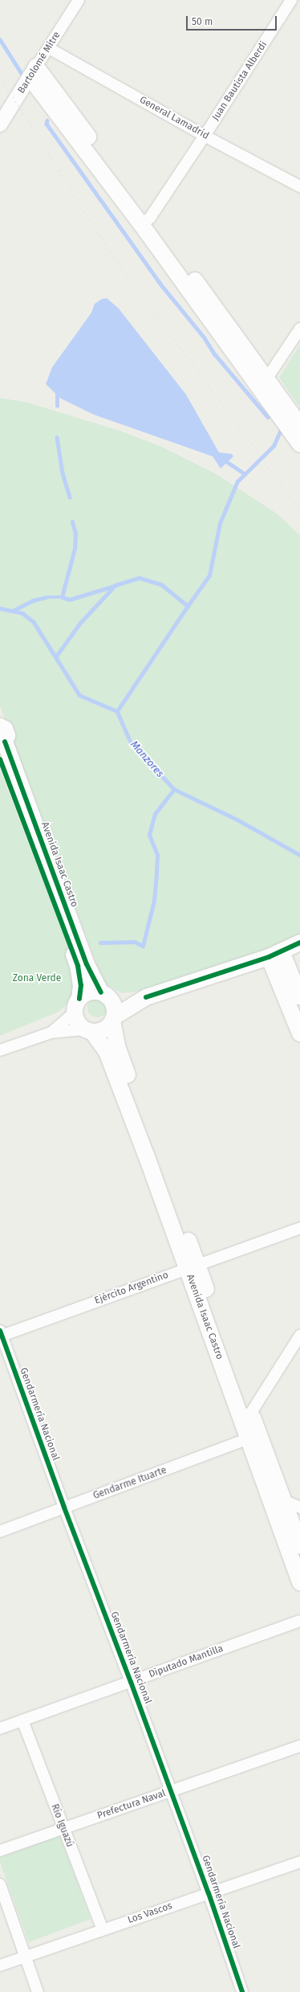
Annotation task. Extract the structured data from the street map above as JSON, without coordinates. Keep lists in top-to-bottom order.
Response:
{
  "streets": {
    "main road": ["Avenida Isaac Castro"],
    "street": [
      "Bartolomé Mitre",
      "Juan Bautista Alberdi",
      "General Lamadrid",
      "Ejército Argentino",
      "Gendarmería Nacional",
      "Gendarme Ituarte",
      "Diputado Mantilla",
      "Prefectura Naval",
      "Río Iguazú",
      "Los Vascos"
    ]
  },
  "crossings": [
    ["Bartolomé Mitre", "General Lamadrid"],
    ["Juan Bautista Alberdi", "General Lamadrid"],
    ["Avenida Isaac Castro", "Ejército Argentino"],
    ["Avenida Isaac Castro", "Gendarme Ituarte"],
    ["Ejército Argentino", "Gendarmería Nacional"],
    ["Gendarmería Nacional", "Gendarme Ituarte"],
    ["Gendarmería Nacional", "Diputado Mantilla"],
    ["Gendarmería Nacional", "Prefectura Naval"],
    ["Gendarmería Nacional", "Los Vascos"],
    ["Diputado Mantilla", "Río Iguazú"],
    ["Prefectura Naval", "Río Iguazú"],
    ["Río Iguazú", "Los Vascos"]
  ],
  "water": ["Manzores"],
  "parks": ["Zona Verde"],
  "scale_bar": "50 m"
}
